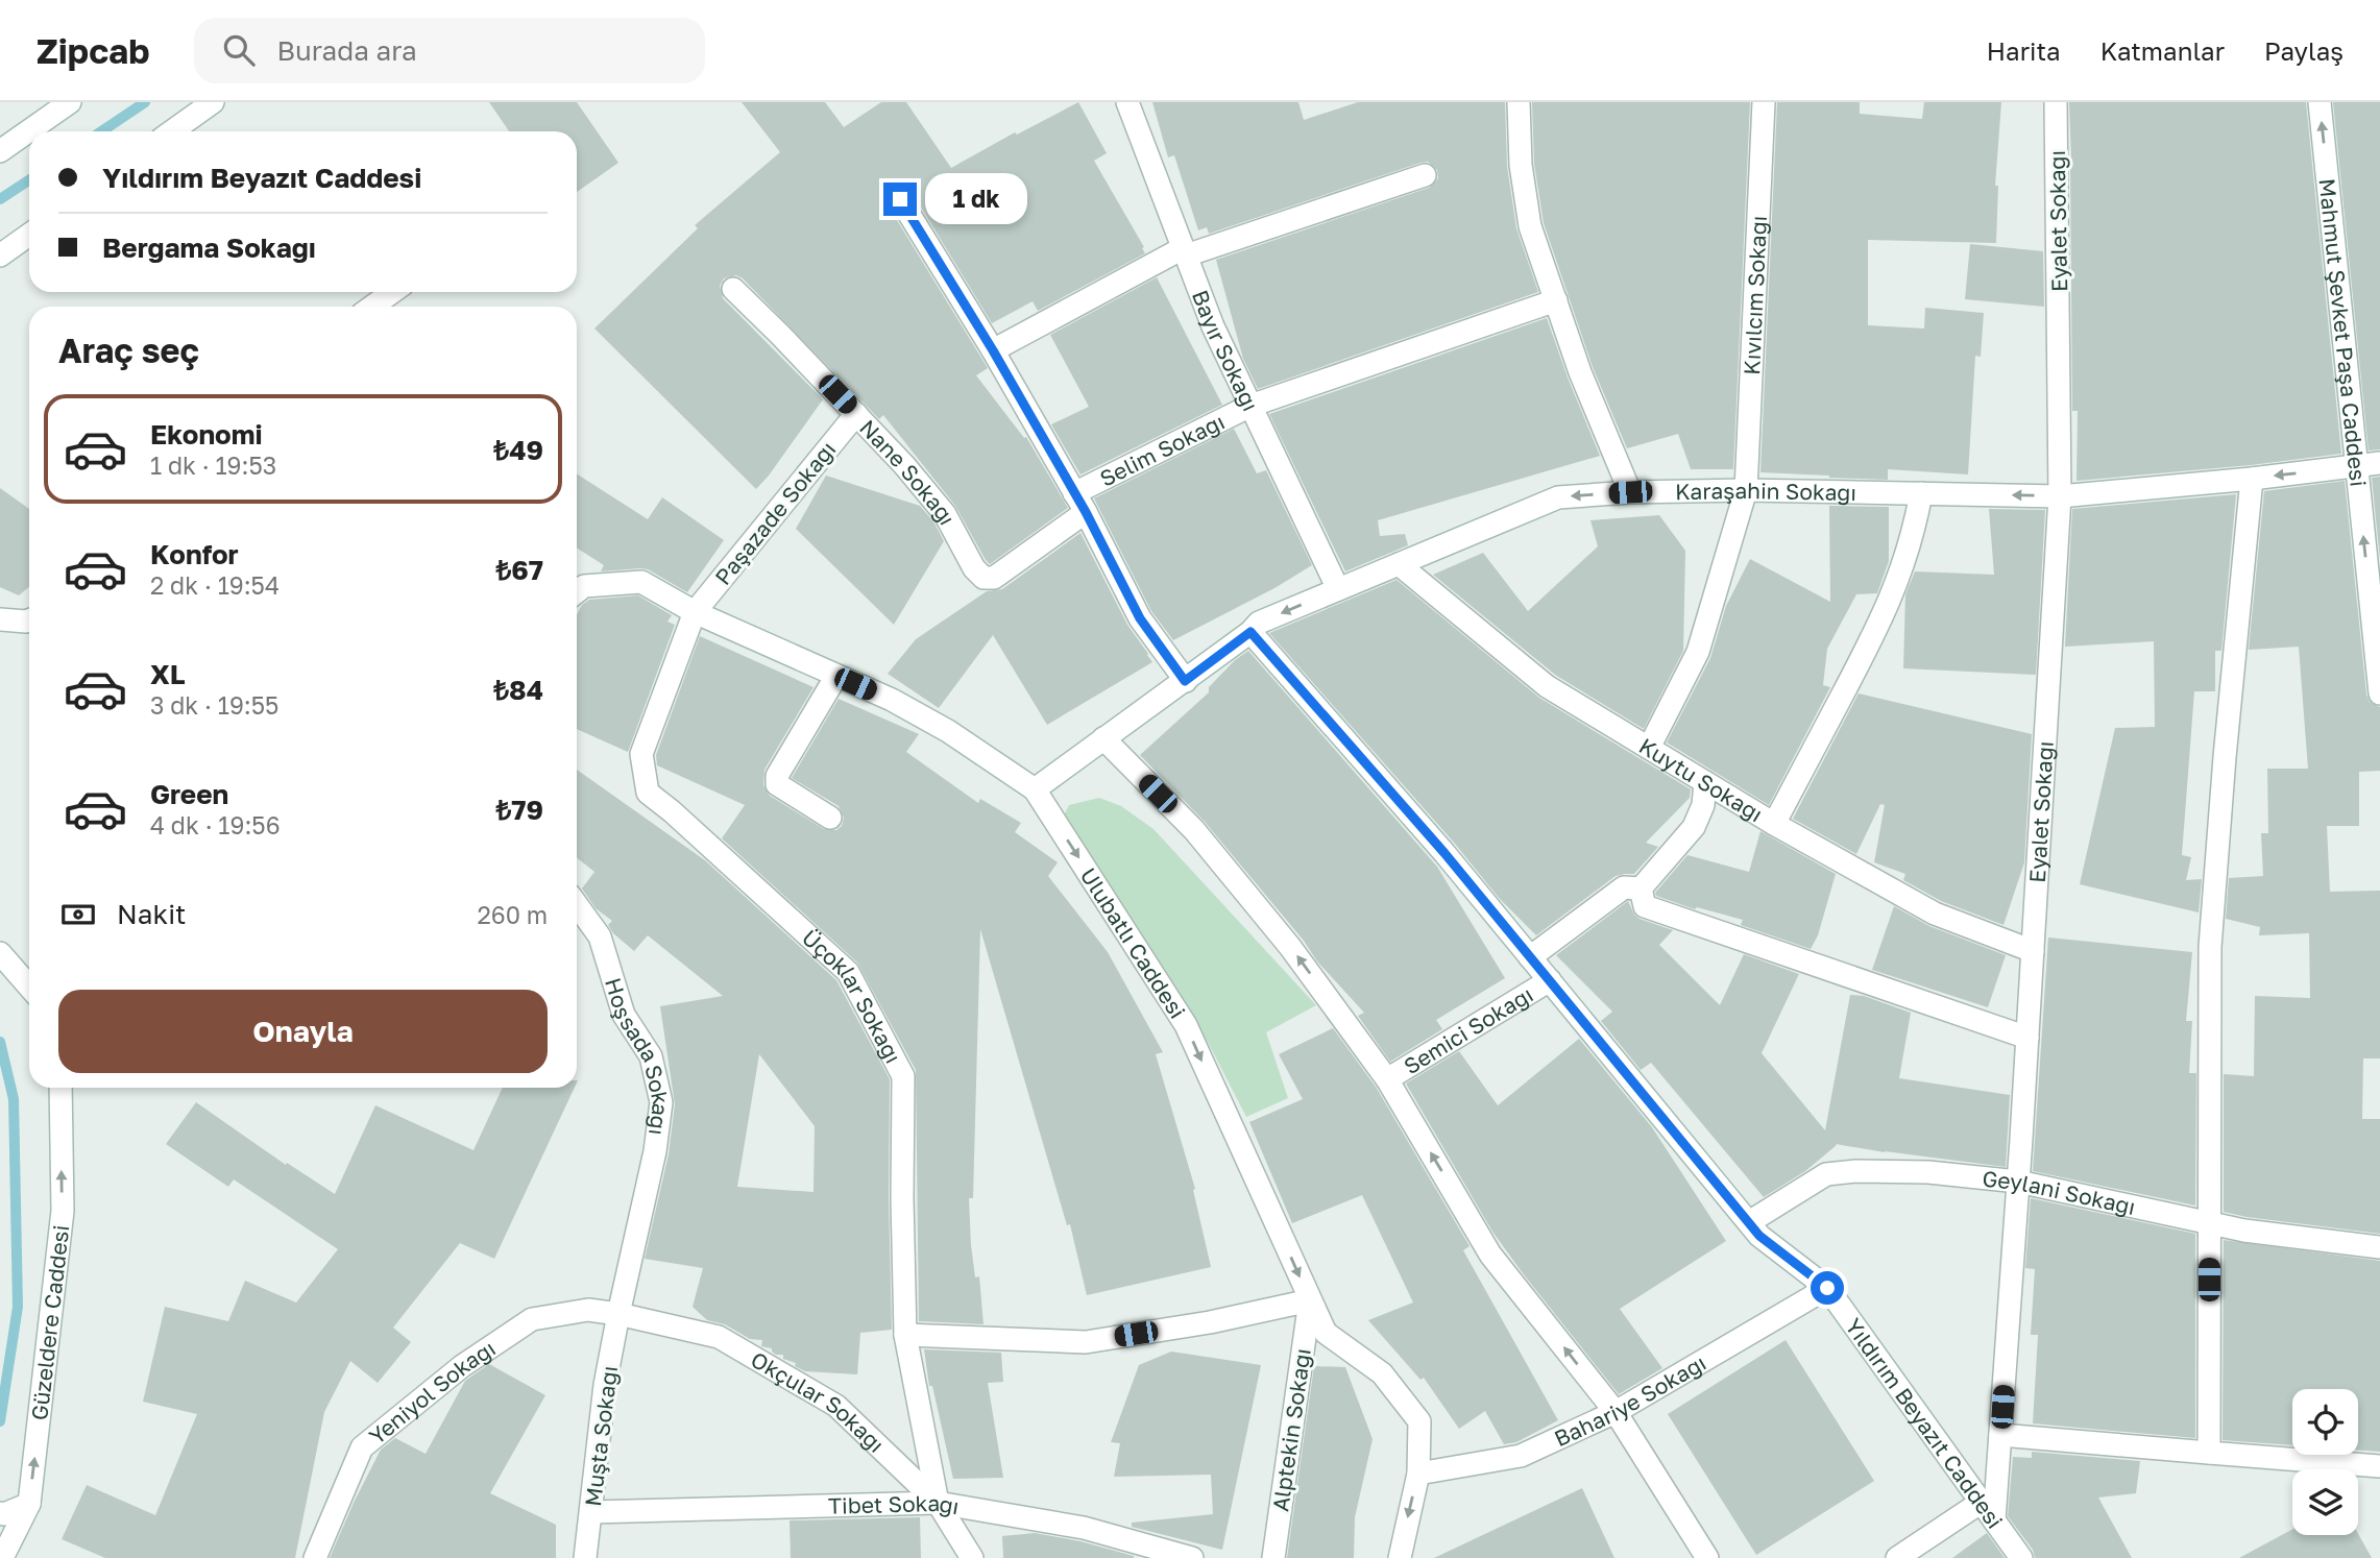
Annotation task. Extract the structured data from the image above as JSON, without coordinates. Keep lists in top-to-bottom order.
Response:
{
  "streets": {
    "street": [
      "Eyalet Sokağı",
      "Kıvılcım Sokağı",
      "Mahmut Şevket Paşa Caddesi",
      "Bayır Sokağı",
      "Selim Sokağı",
      "Nane Sokağı",
      "Karaşahin Sokağı",
      "Paşazade Sokağı",
      "Kuytu Sokağı",
      "Ulubatlı Caddesi",
      "Üçoklar Sokağı",
      "Semici Sokağı",
      "Hoşsada Sokağı",
      "Geylani Sokağı",
      "Güzeldere Caddesi",
      "Yeniyol Sokağı",
      "Bahariye Sokağı",
      "Okçular Sokağı",
      "Yıldırım Beyazıt Caddesi",
      "Alptekin Sokağı",
      "Muşta Sokağı",
      "Tibet Sokağı"
    ]
  },
  "crossings": [
    ["Eyalet Sokağı", "Karaşahin Sokağı"],
    ["Eyalet Sokağı", "Kuytu Sokağı"],
    ["Eyalet Sokağı", "Geylani Sokağı"],
    ["Eyalet Sokağı", "Yıldırım Beyazıt Caddesi"],
    ["Kıvılcım Sokağı", "Karaşahin Sokağı"],
    ["Kıvılcım Sokağı", "Kuytu Sokağı"],
    ["Mahmut Şevket Paşa Caddesi", "Karaşahin Sokağı"],
    ["Bayır Sokağı", "Selim Sokağı"],
    ["Bayır Sokağı", "Karaşahin Sokağı"],
    ["Selim Sokağı", "Nane Sokağı"],
    ["Nane Sokağı", "Paşazade Sokağı"],
    ["Karaşahin Sokağı", "Kuytu Sokağı"],
    ["Karaşahin Sokağı", "Ulubatlı Caddesi"],
    ["Karaşahin Sokağı", "Yıldırım Beyazıt Caddesi"],
    ["Paşazade Sokağı", "Ulubatlı Caddesi"],
    ["Paşazade Sokağı", "Üçoklar Sokağı"],
    ["Ulubatlı Caddesi", "Üçoklar Sokağı"],
    ["Ulubatlı Caddesi", "Bahariye Sokağı"],
    ["Ulubatlı Caddesi", "Alptekin Sokağı"],
    ["Üçoklar Sokağı", "Okçular Sokağı"],
    ["Üçoklar Sokağı", "Tibet Sokağı"],
    ["Semici Sokağı", "Yıldırım Beyazıt Caddesi"],
    ["Hoşsada Sokağı", "Yeniyol Sokağı"],
    ["Hoşsada Sokağı", "Okçular Sokağı"],
    ["Hoşsada Sokağı", "Muşta Sokağı"],
    ["Geylani Sokağı", "Yıldırım Beyazıt Caddesi"],
    ["Yeniyol Sokağı", "Okçular Sokağı"],
    ["Yeniyol Sokağı", "Muşta Sokağı"],
    ["Bahariye Sokağı", "Yıldırım Beyazıt Caddesi"],
    ["Okçular Sokağı", "Muşta Sokağı"],
    ["Okçular Sokağı", "Tibet Sokağı"],
    ["Muşta Sokağı", "Tibet Sokağı"]
  ],
  "one_way": ["Karaşahin Sokağı", "Güzeldere Caddesi"],
  "page": {
    "header": "Zipcab",
    "search": "Burada ara",
    "nav": ["Harita", "Katmanlar", "Paylaş"],
    "banner": ["Yıldırım Beyazıt Caddesi", "Bergama Sokağı"],
    "bubble": "1 dk",
    "heading": "Araç seç",
    "list": [
      {
        "name": "Ekonomi",
        "note": "1 dk · 19:53",
        "value": "₺49"
      },
      {
        "name": "Konfor",
        "note": "2 dk · 19:54",
        "value": "₺67"
      },
      {
        "name": "XL",
        "note": "3 dk · 19:55",
        "value": "₺84"
      },
      {
        "name": "Green",
        "note": "4 dk · 19:56",
        "value": "₺79"
      }
    ],
    "pay": ["Nakit", "260 m"],
    "buttons": "Onayla"
  }
}
